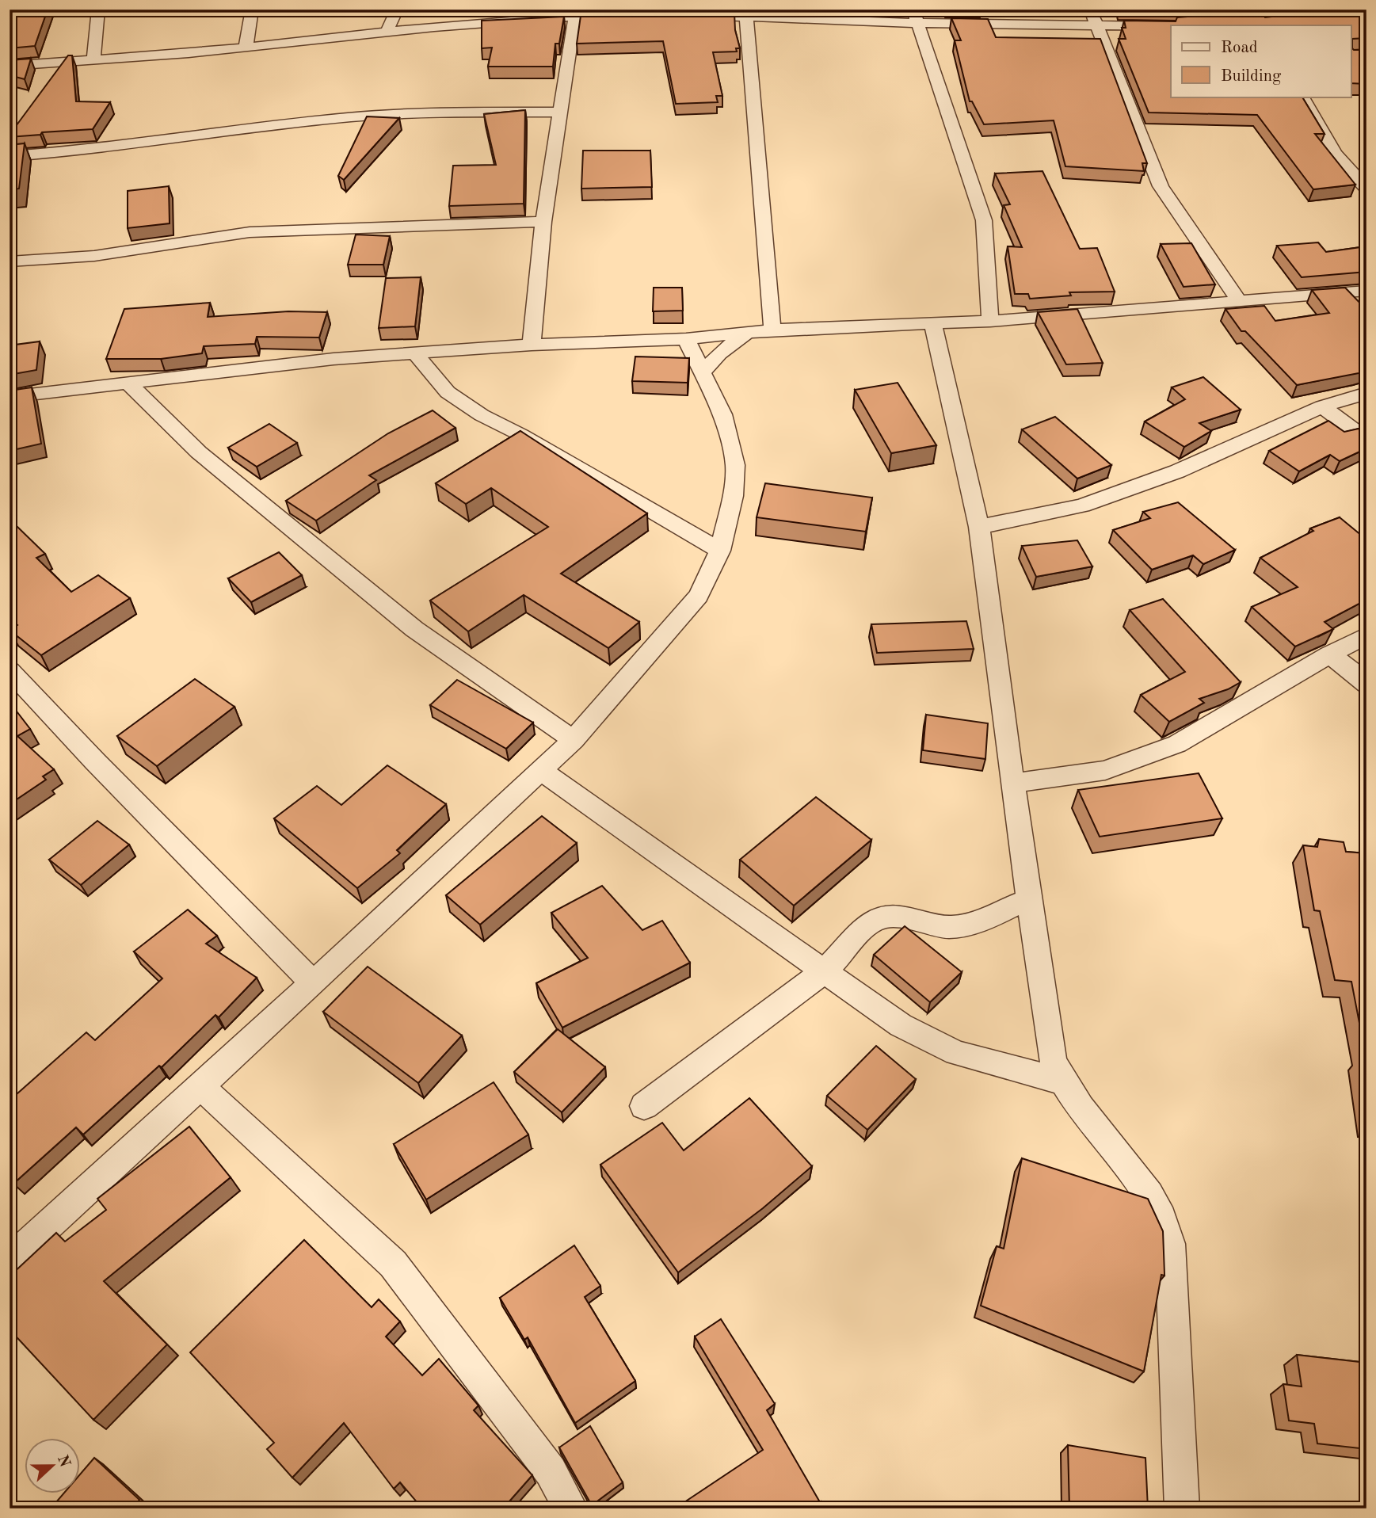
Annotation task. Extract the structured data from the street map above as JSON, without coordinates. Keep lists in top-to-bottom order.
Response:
{
  "legend": ["Road", "Building"],
  "north": "right"
}
